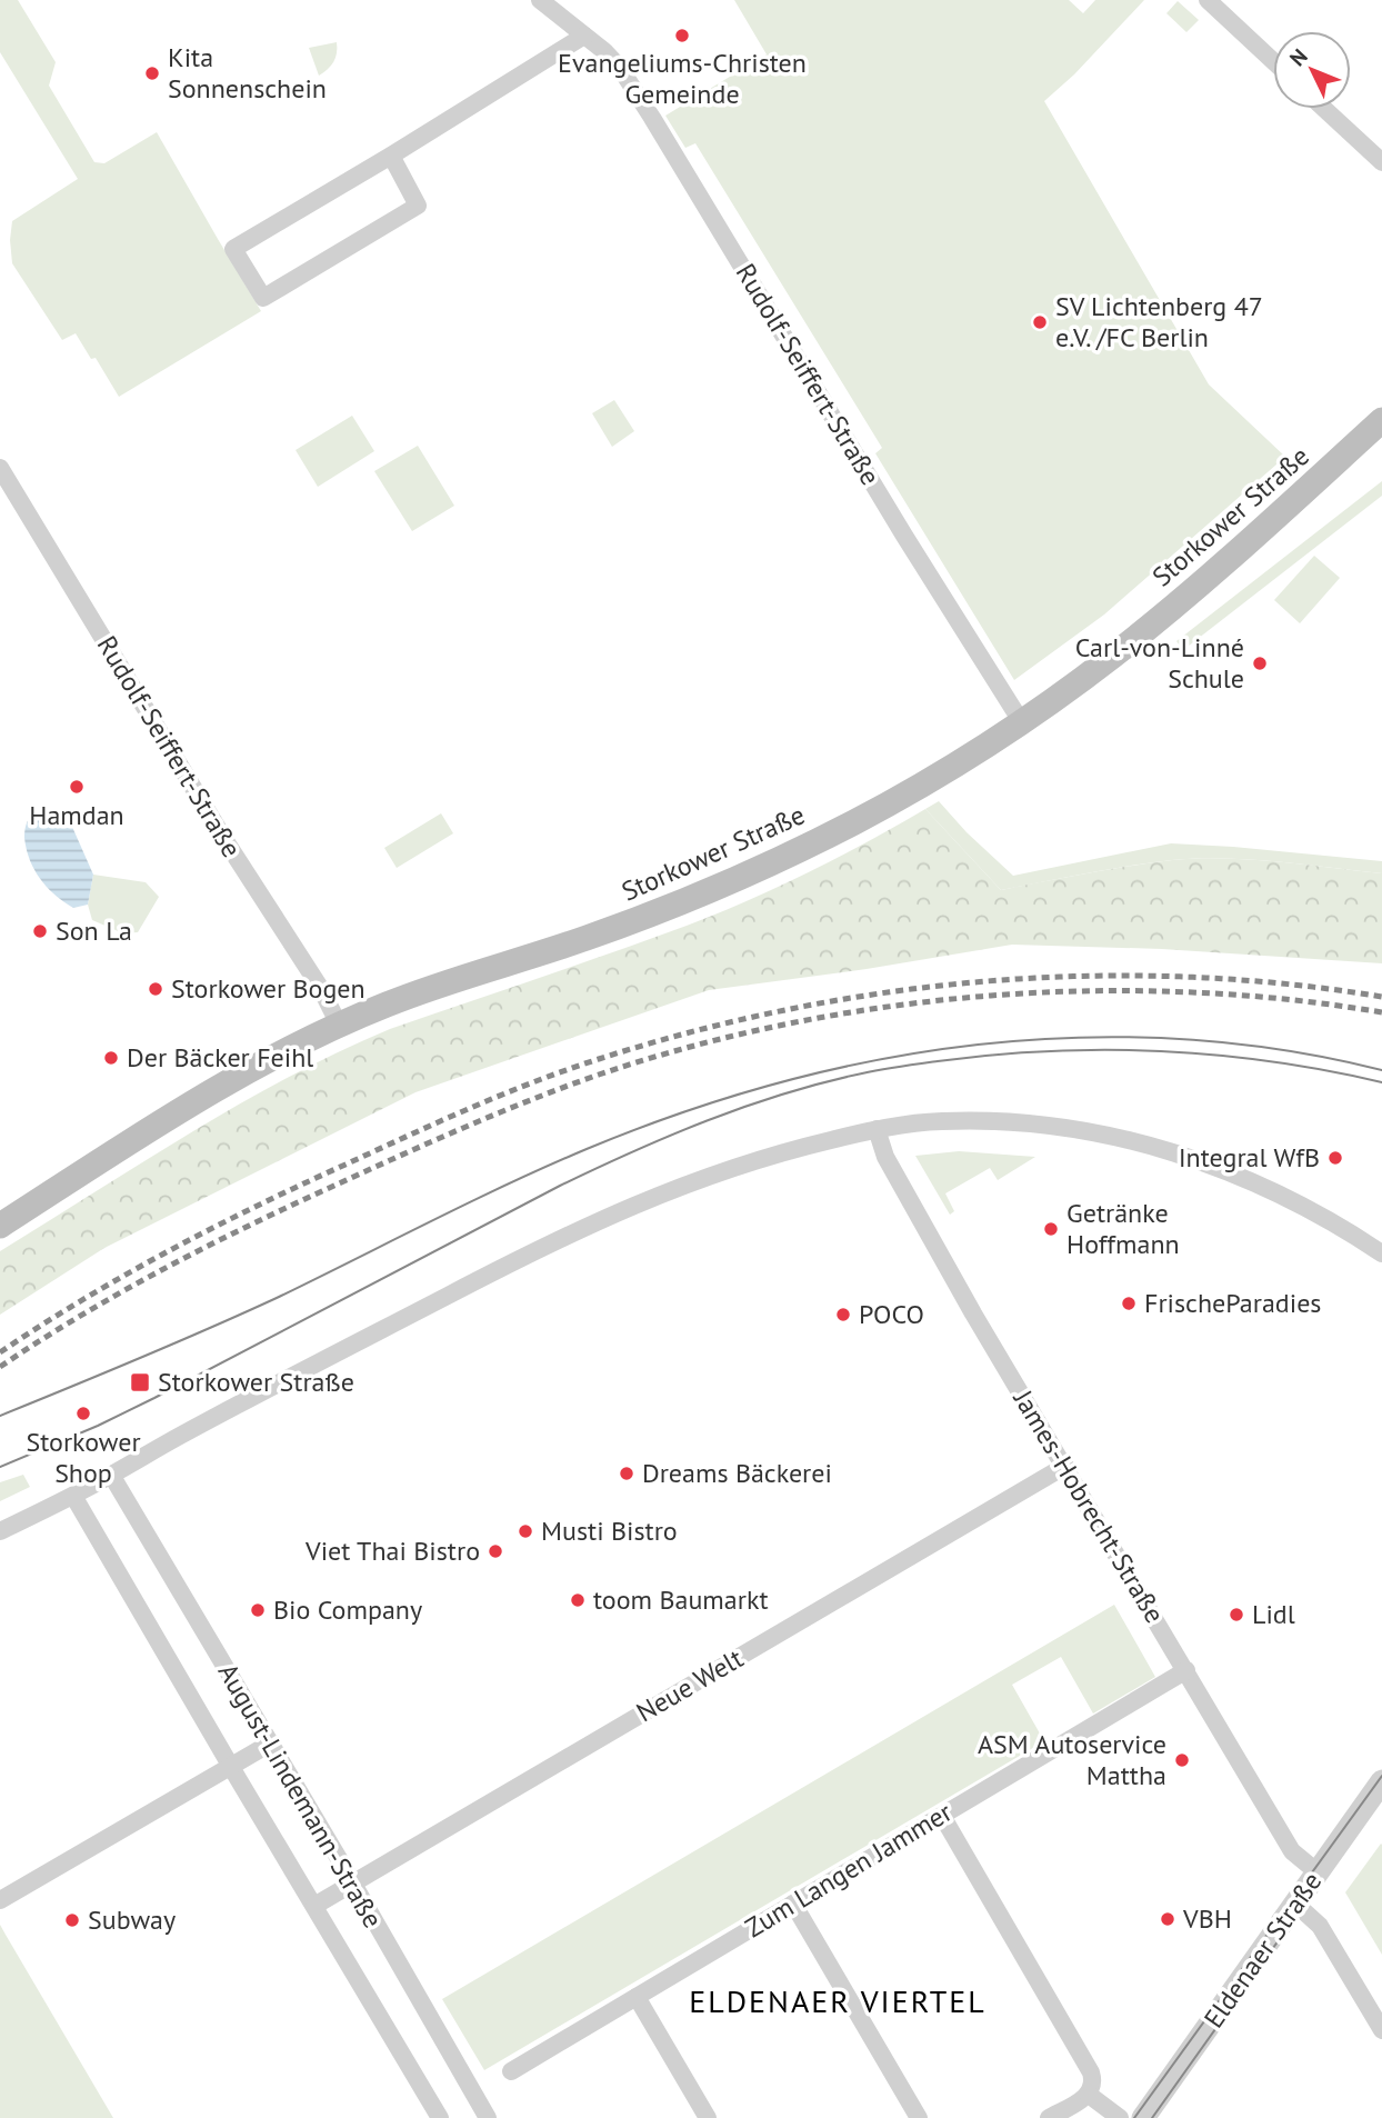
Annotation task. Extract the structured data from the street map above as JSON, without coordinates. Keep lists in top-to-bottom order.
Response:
{
  "streets": {
    "main road": ["Storkower Straße"],
    "street": [
      "Rudolf-Seiffert-Straße",
      "James-Hobrecht-Straße",
      "Neue Welt",
      "August-Lindemann-Straße",
      "Zum Langen Jammer",
      "Eldenaer Straße"
    ]
  },
  "crossings": [
    ["Rudolf-Seiffert-Straße", "Storkower Straße"],
    ["James-Hobrecht-Straße", "Neue Welt"],
    ["James-Hobrecht-Straße", "Zum Langen Jammer"],
    ["James-Hobrecht-Straße", "Eldenaer Straße"],
    ["Neue Welt", "August-Lindemann-Straße"]
  ],
  "districts": ["ELDENAER VIERTEL"],
  "places": {
    "other": [
      "Evangeliums-Christen Gemeinde",
      "Kita Sonnenschein",
      "SV Lichtenberg 47 e.V. /FC Berlin",
      "Carl-von-Linné Schule",
      "Hamdan",
      "Son La",
      "Storkower Bogen",
      "Der Bäcker Feihl",
      "Integral WfB",
      "Getränke Hoffmann",
      "FrischeParadies",
      "POCO",
      "Storkower Shop",
      "Dreams Bäckerei",
      "Musti Bistro",
      "Viet Thai Bistro",
      "toom Baumarkt",
      "Bio Company",
      "Lidl",
      "ASM Autoservice Mattha",
      "VBH",
      "Subway"
    ],
    "transit": ["Storkower Straße"]
  },
  "north": "top left"
}
